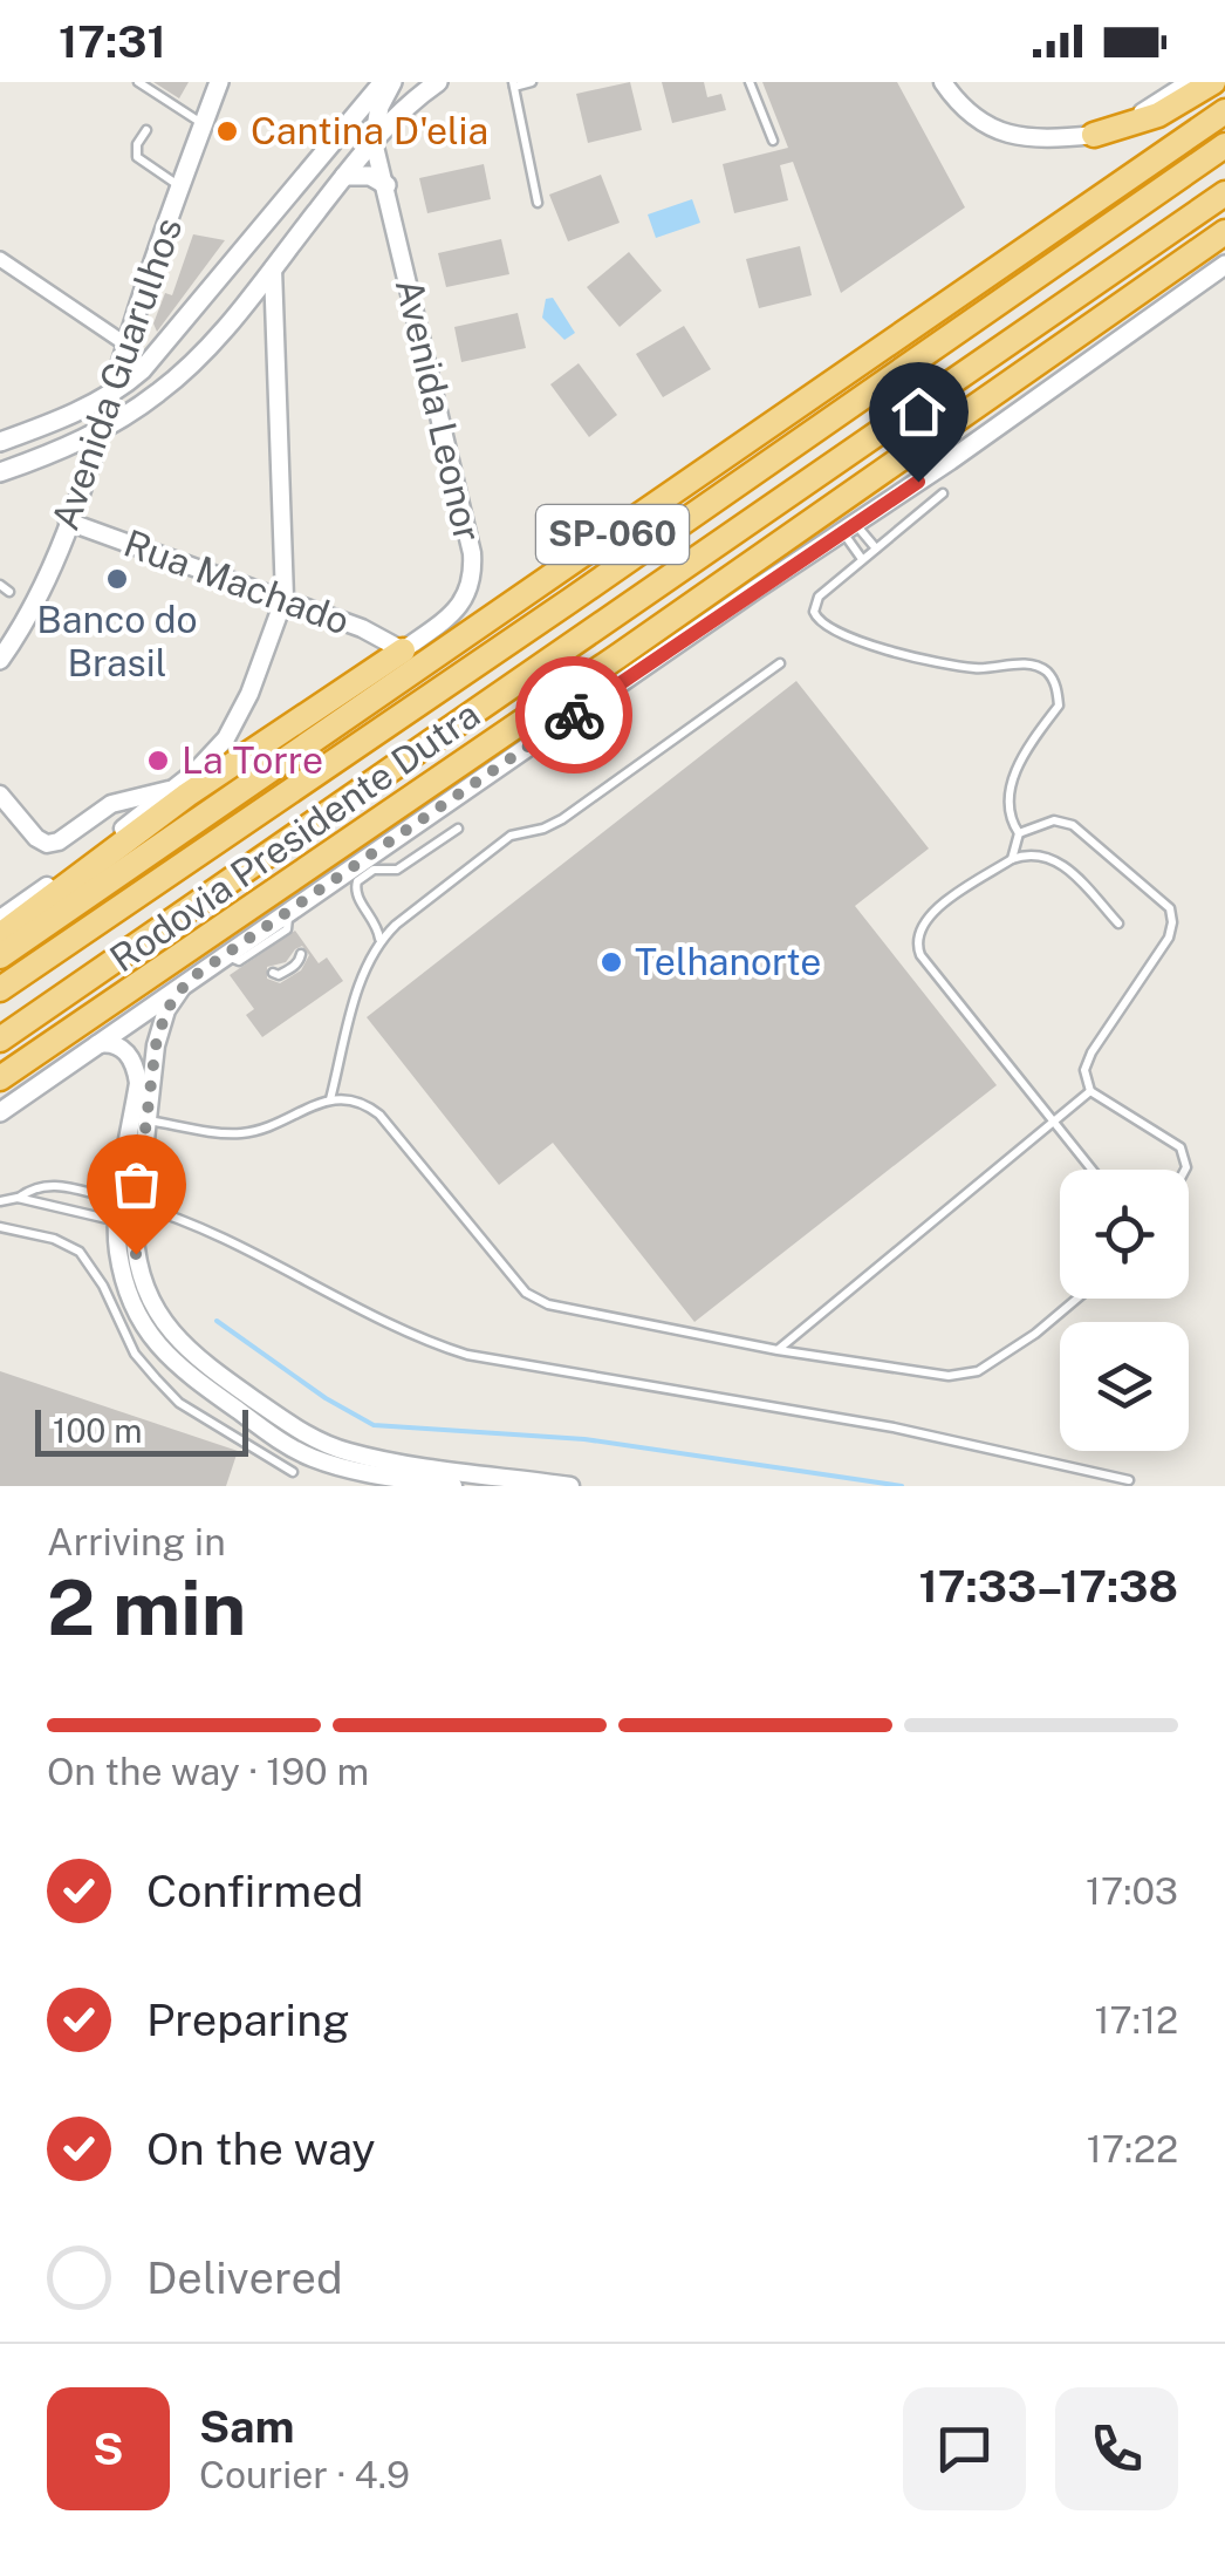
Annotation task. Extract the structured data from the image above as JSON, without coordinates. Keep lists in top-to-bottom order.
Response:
{
  "streets": {
    "highway": ["SP-060", "Rodovia Presidente Dutra"],
    "main road": ["Avenida Guarulhos"],
    "street": ["Avenida Leonor", "Rua Machado"]
  },
  "crossings": [
    ["Avenida Guarulhos", "Rua Machado"],
    ["Avenida Leonor", "Rua Machado"]
  ],
  "places": [
    "Cantina D'elia",
    "Banco do Brasil",
    "La Torre",
    "Telhanorte"
  ],
  "scale_bar": "100 m",
  "page": {
    "status": "17:31",
    "scale": "100 m",
    "heading": ["2 min", "Arriving in", "17:33–17:38"],
    "panel": ["Sam", "Courier · 4.9"],
    "bar": "On the way · 190 m",
    "list": [
      ["Confirmed", "17:03"],
      ["Preparing", "17:12"],
      ["On the way", "17:22"],
      "Delivered"
    ],
    "round": "S"
  }
}
